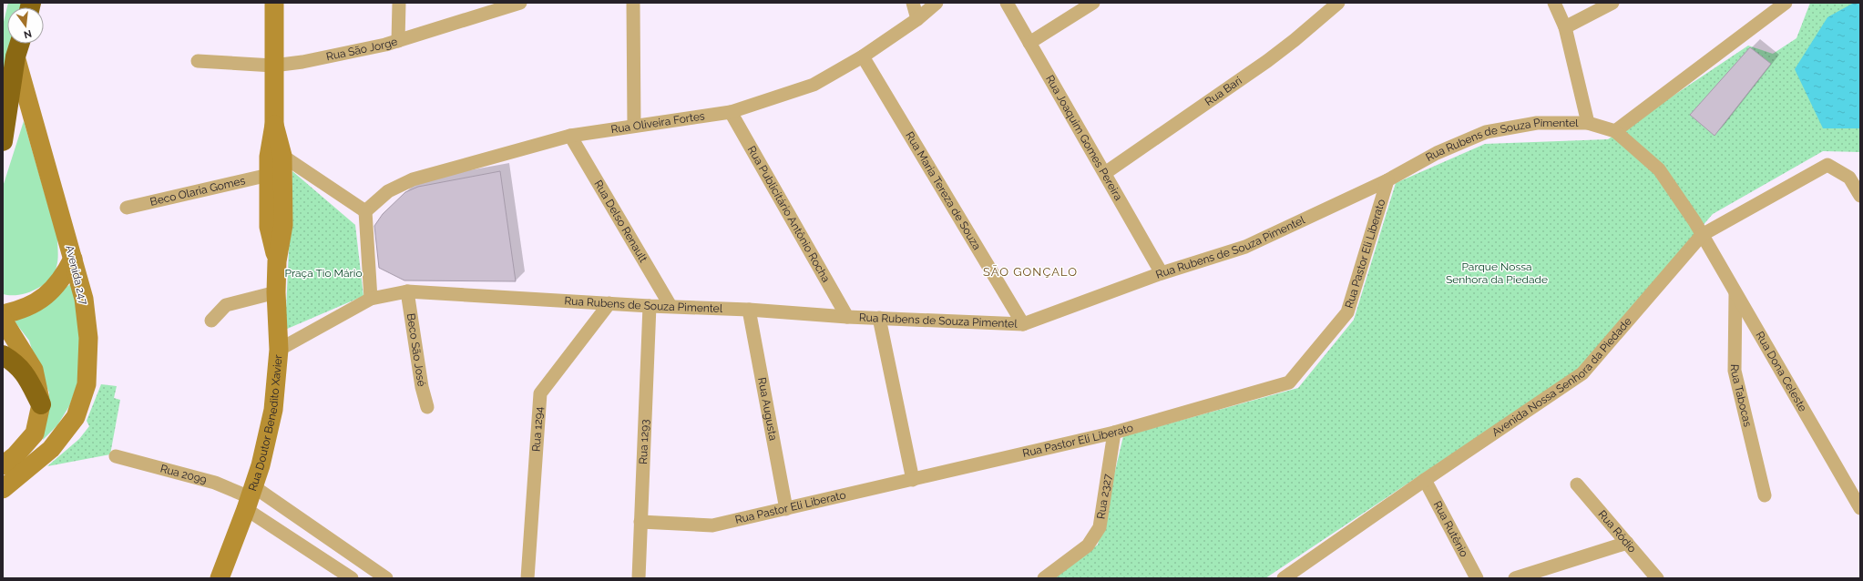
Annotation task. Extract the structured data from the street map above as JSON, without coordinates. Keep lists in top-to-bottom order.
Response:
{
  "streets": {
    "main road": ["Avenida 247", "Rua Doutor Benedito Xavier"],
    "street": [
      "Rua São Jorge",
      "Rua Bari",
      "Rua Oliveira Fortes",
      "Rua Joaquim Gomes Pereira",
      "Rua Rubens de Souza Pimentel",
      "Rua Maria Tereza de Souza",
      "Beco Olaria Gomes",
      "Rua Publicitário Antônio Rocha",
      "Rua Delso Renault",
      "Rua Pastor Eli Liberato",
      "Beco São José",
      "Rua Dona Celeste",
      "Avenida Nossa Senhora da Piedade",
      "Rua Tabocas",
      "Rua Augusta",
      "Rua 1294",
      "Rua 1293",
      "Rua 2099",
      "Rua 2327",
      "Rua Rutênio",
      "Rua Ródio"
    ]
  },
  "crossings": [
    ["Rua São Jorge", "Rua Doutor Benedito Xavier"],
    ["Rua Bari", "Rua Joaquim Gomes Pereira"],
    ["Rua Oliveira Fortes", "Rua Maria Tereza de Souza"],
    ["Rua Oliveira Fortes", "Rua Publicitário Antônio Rocha"],
    ["Rua Oliveira Fortes", "Rua Delso Renault"],
    ["Rua Joaquim Gomes Pereira", "Rua Rubens de Souza Pimentel"],
    ["Rua Rubens de Souza Pimentel", "Rua Maria Tereza de Souza"],
    ["Rua Rubens de Souza Pimentel", "Rua Publicitário Antônio Rocha"],
    ["Rua Rubens de Souza Pimentel", "Rua Delso Renault"],
    ["Rua Rubens de Souza Pimentel", "Rua Pastor Eli Liberato"],
    ["Rua Rubens de Souza Pimentel", "Beco São José"],
    ["Rua Rubens de Souza Pimentel", "Rua Dona Celeste"],
    ["Rua Rubens de Souza Pimentel", "Avenida Nossa Senhora da Piedade"],
    ["Rua Rubens de Souza Pimentel", "Rua Augusta"],
    ["Rua Rubens de Souza Pimentel", "Rua Doutor Benedito Xavier"],
    ["Rua Rubens de Souza Pimentel", "Rua 1294"],
    ["Rua Rubens de Souza Pimentel", "Rua 1293"],
    ["Beco Olaria Gomes", "Rua Doutor Benedito Xavier"],
    ["Rua Pastor Eli Liberato", "Rua Augusta"],
    ["Rua Pastor Eli Liberato", "Rua 1293"],
    ["Rua Pastor Eli Liberato", "Rua 2327"],
    ["Rua Dona Celeste", "Avenida Nossa Senhora da Piedade"],
    ["Rua Dona Celeste", "Rua Tabocas"],
    ["Avenida Nossa Senhora da Piedade", "Rua Rutênio"],
    ["Rua Doutor Benedito Xavier", "Rua 2099"]
  ],
  "districts": ["SÃO GONÇALO"],
  "parks": ["Parque Nossa Senhora da Piedade", "Praça Tio Mário"],
  "north": "bottom"
}
